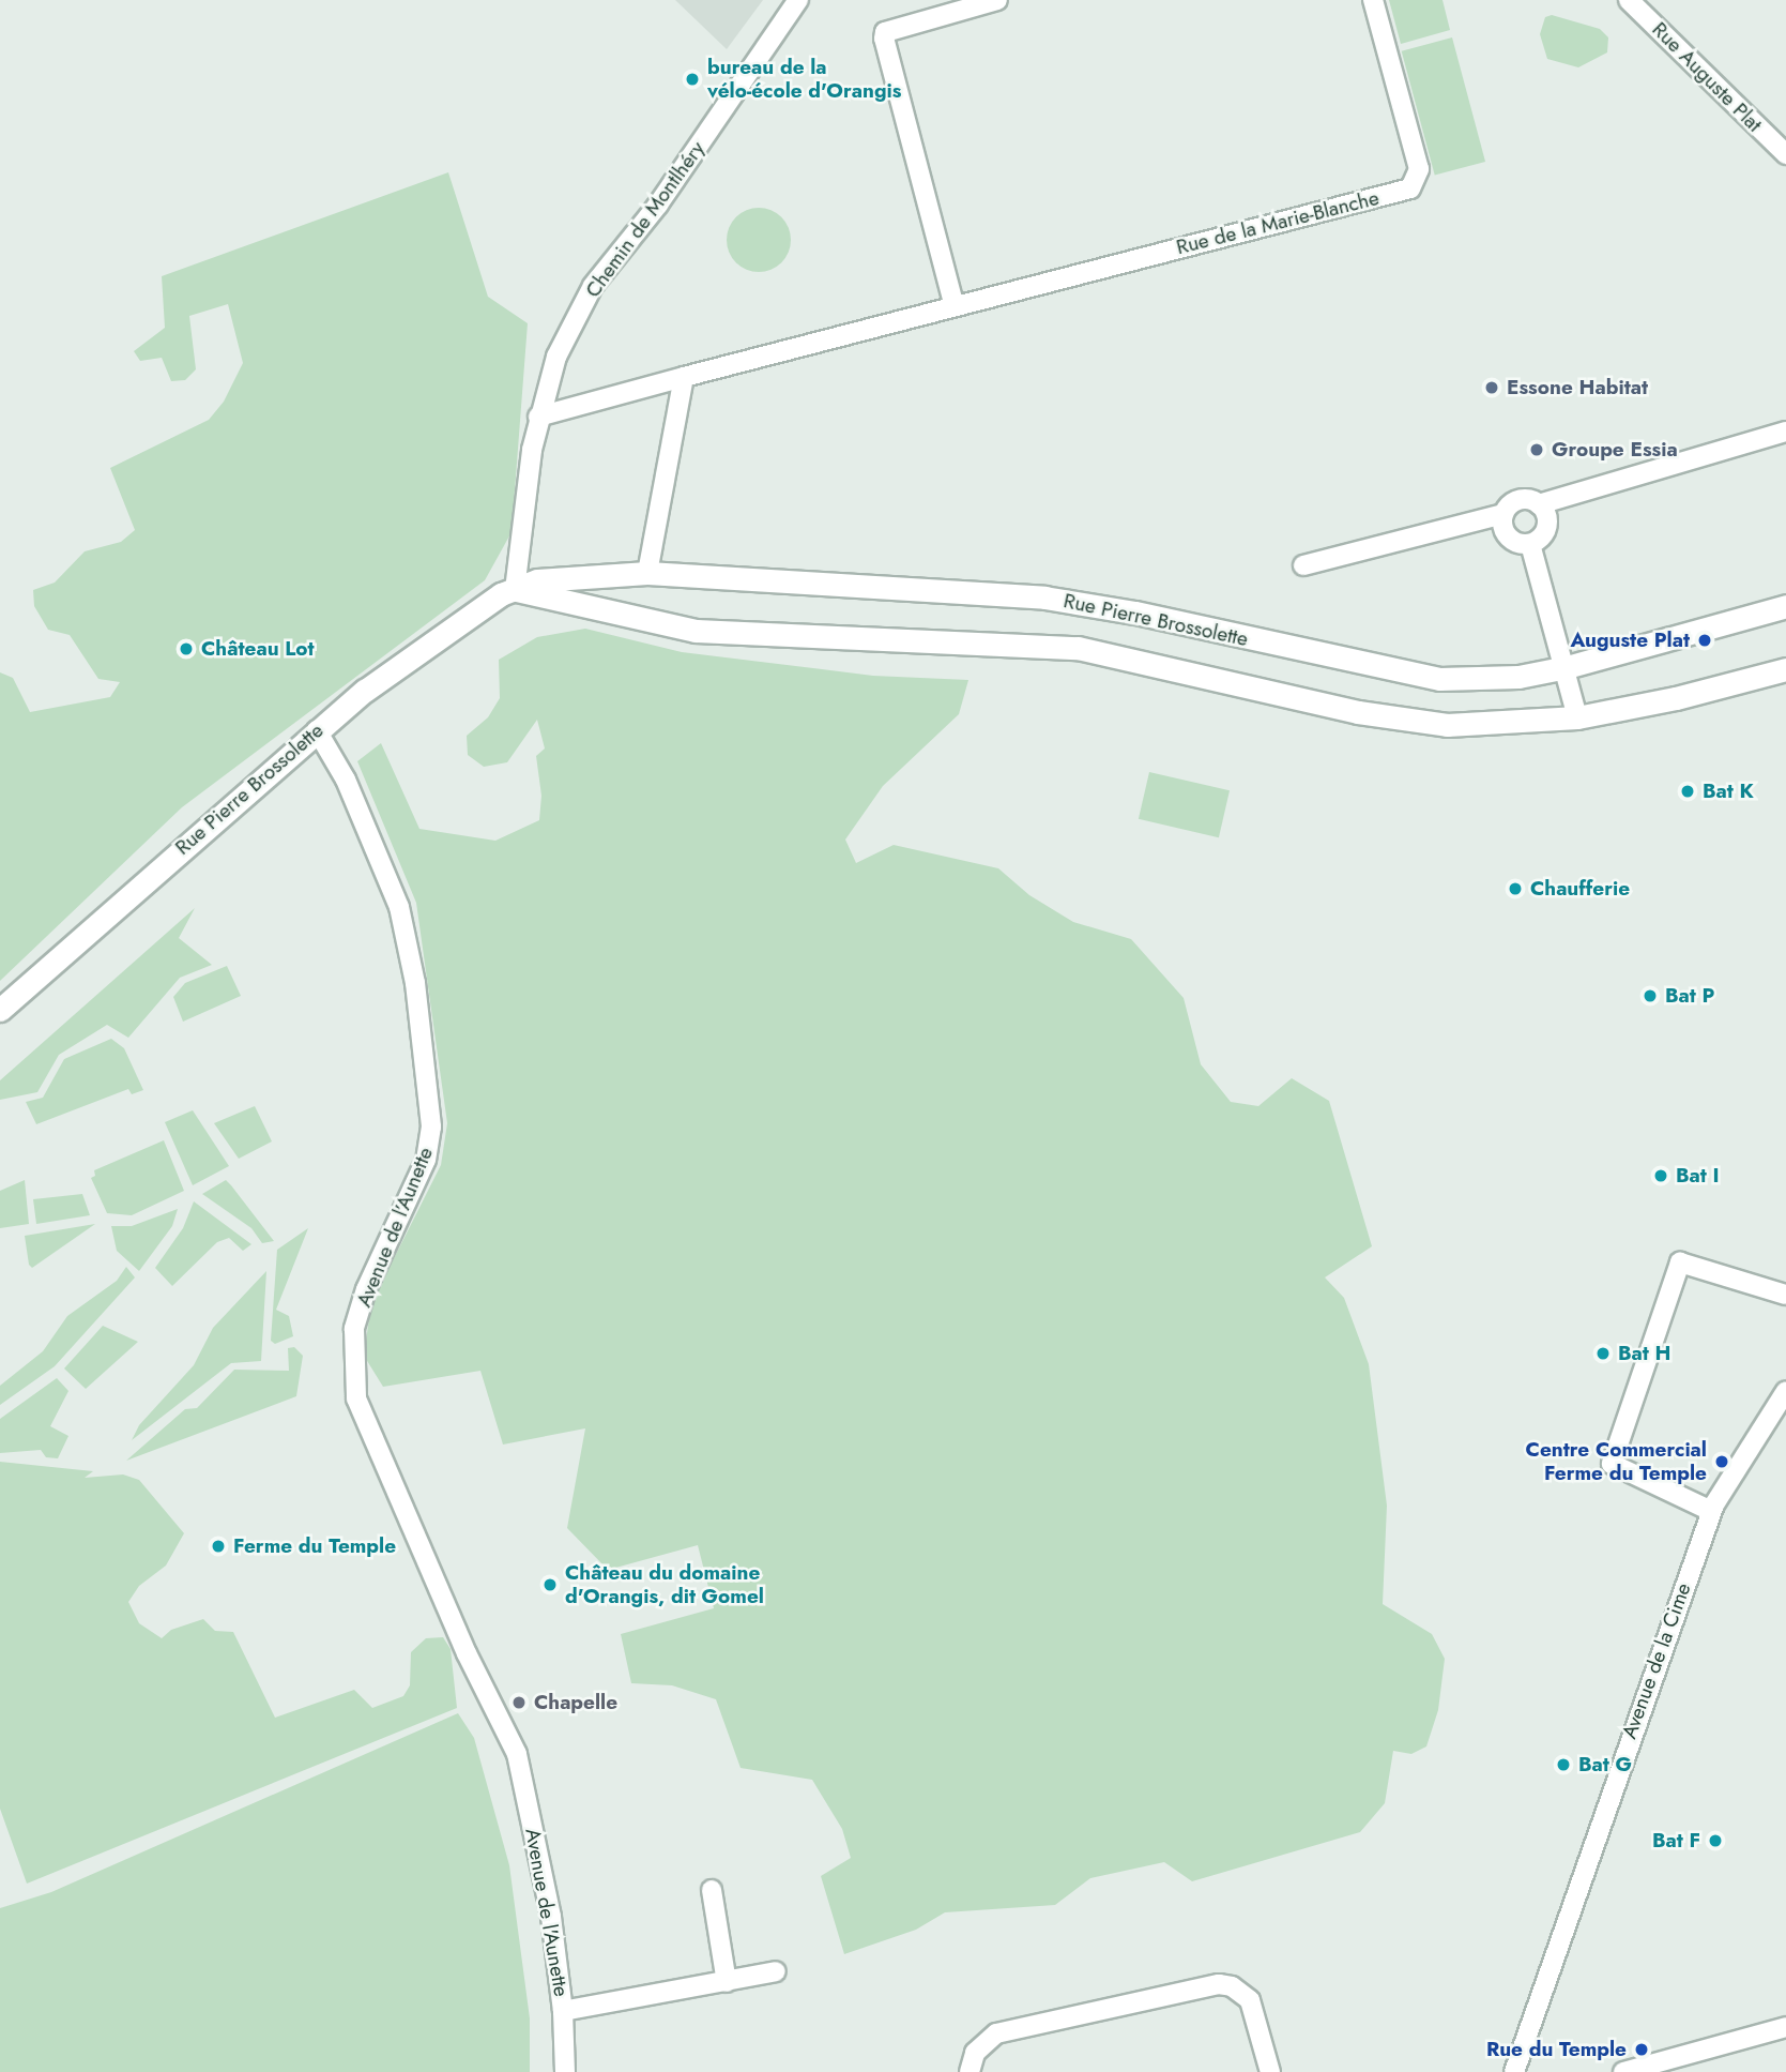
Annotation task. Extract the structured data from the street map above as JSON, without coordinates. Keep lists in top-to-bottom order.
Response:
{
  "streets": {
    "main road": ["Rue Pierre Brossolette"],
    "street": [
      "Rue Auguste Plat",
      "Chemin de Montlhéry",
      "Rue de la Marie-Blanche",
      "Avenue de l’Aunette",
      "Avenue de la Cime",
      "Avenue de l'Aunette"
    ]
  },
  "crossings": [
    ["Chemin de Montlhéry", "Rue de la Marie-Blanche"],
    ["Chemin de Montlhéry", "Rue Pierre Brossolette"],
    ["Rue Pierre Brossolette", "Avenue de l’Aunette"],
    ["Avenue de l’Aunette", "Avenue de l'Aunette"]
  ],
  "places": [
    "bureau de la vélo-école d'Orangis",
    "Essone Habitat",
    "Groupe Essia",
    "Auguste Plat",
    "Château Lot",
    "Bat K",
    "Chaufferie",
    "Bat P",
    "Bat I",
    "Bat H",
    "Centre Commercial Ferme du Temple",
    "Ferme du Temple",
    "Château du domaine d'Orangis, dit Gomel",
    "Chapelle",
    "Bat G",
    "Bat F",
    "Rue du Temple"
  ]
}
